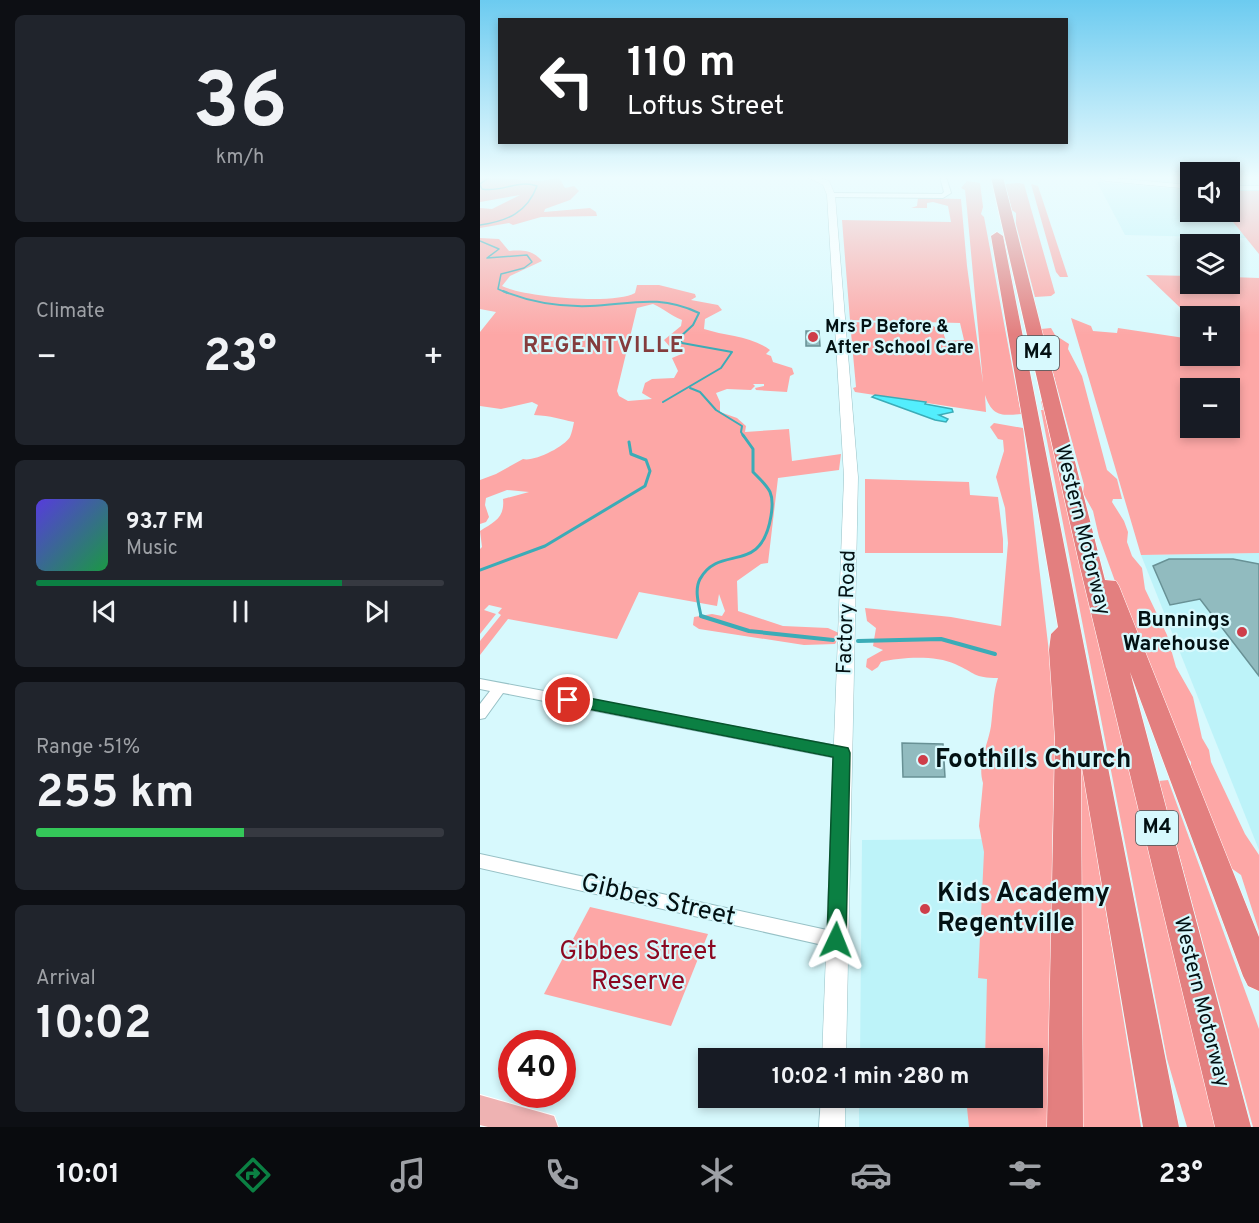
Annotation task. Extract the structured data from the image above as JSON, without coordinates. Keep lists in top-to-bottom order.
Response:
{
  "streets": {
    "highway": ["M4", "Western Motorway"],
    "street": ["Factory Road", "Gibbes Street"]
  },
  "crossings": [
    ["M4", "Western Motorway"],
    ["Factory Road", "Gibbes Street"]
  ],
  "districts": ["REGENTVILLE"],
  "parks": ["Gibbes Street Reserve"],
  "places": [
    "Mrs P Before & After School Care",
    "Bunnings Warehouse",
    "Foothills Church",
    "Kids Academy Regentville"
  ],
  "page": {
    "tile": [
      ["36", "km/h"],
      "Climate",
      ["Range · 51%", "255 km"],
      ["Arrival", "10:02"]
    ],
    "turn": ["110 m", "Loftus Street"],
    "map_buttons": ["+", "−"],
    "heat": ["−", "23°", "+"],
    "song": ["93.7 FM", "Music"],
    "limit": "40",
    "trip": "10:02 · 1 min · 280 m",
    "tabs": ["10:01", "23°"]
  }
}
